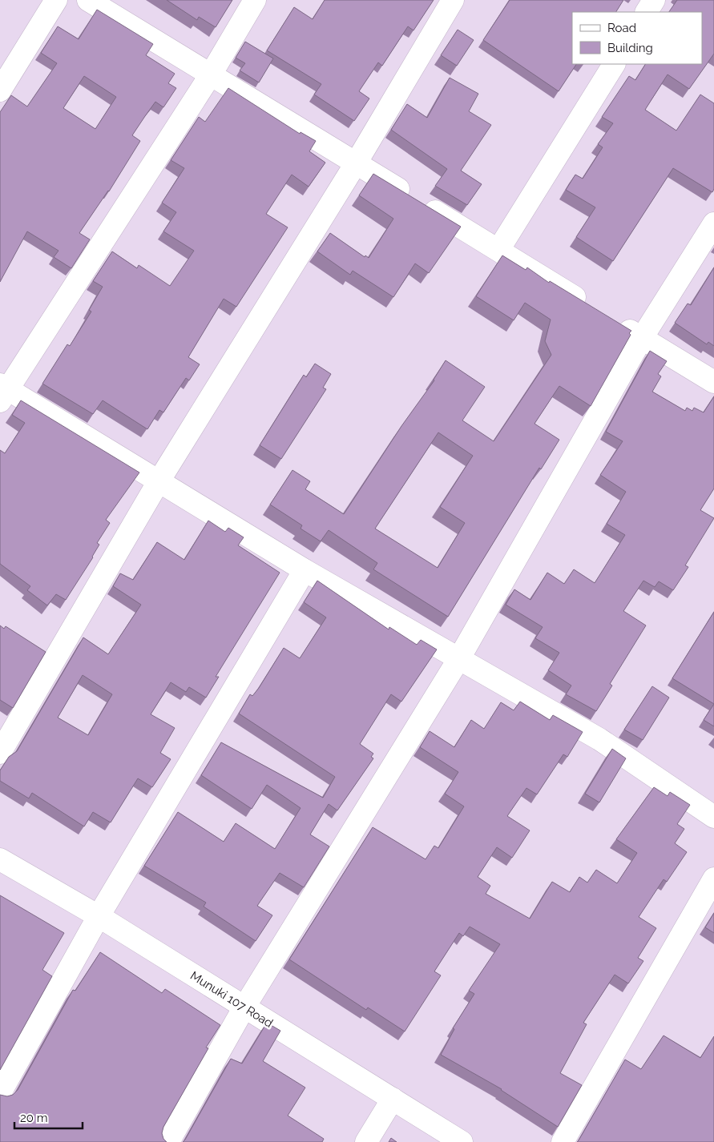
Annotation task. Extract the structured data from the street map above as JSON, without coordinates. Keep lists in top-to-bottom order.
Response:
{
  "streets": {
    "street": ["Munuki 107 Road"]
  },
  "legend": ["Road", "Building"],
  "scale_bar": "20 m"
}
